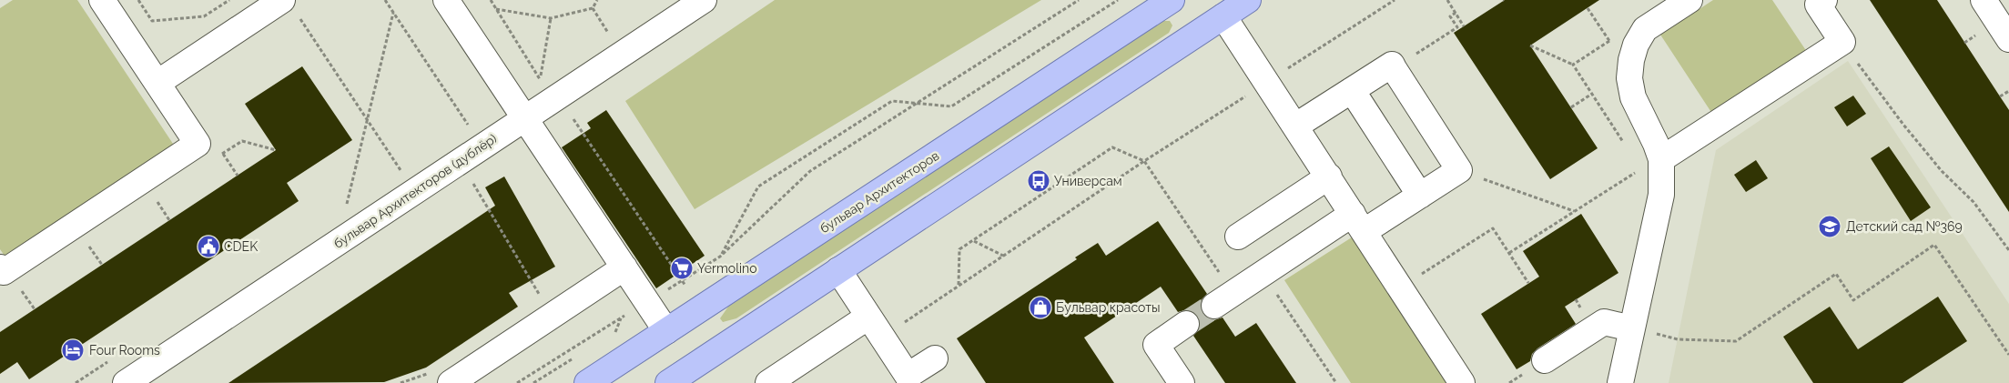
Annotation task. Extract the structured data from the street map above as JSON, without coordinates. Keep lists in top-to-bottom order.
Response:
{
  "streets": {
    "main road": ["бульвар Архитекторов"],
    "street": ["бульвар Архитекторов (дублёр)"]
  },
  "places": {
    "bus stop": ["Универсам"],
    "school or university": ["Детский сад №369"],
    "public building": ["CDEK"],
    "supermarket": ["Yermolino"],
    "shop": ["Бульвар красоты"],
    "hotel": ["Four Rooms"]
  }
}
